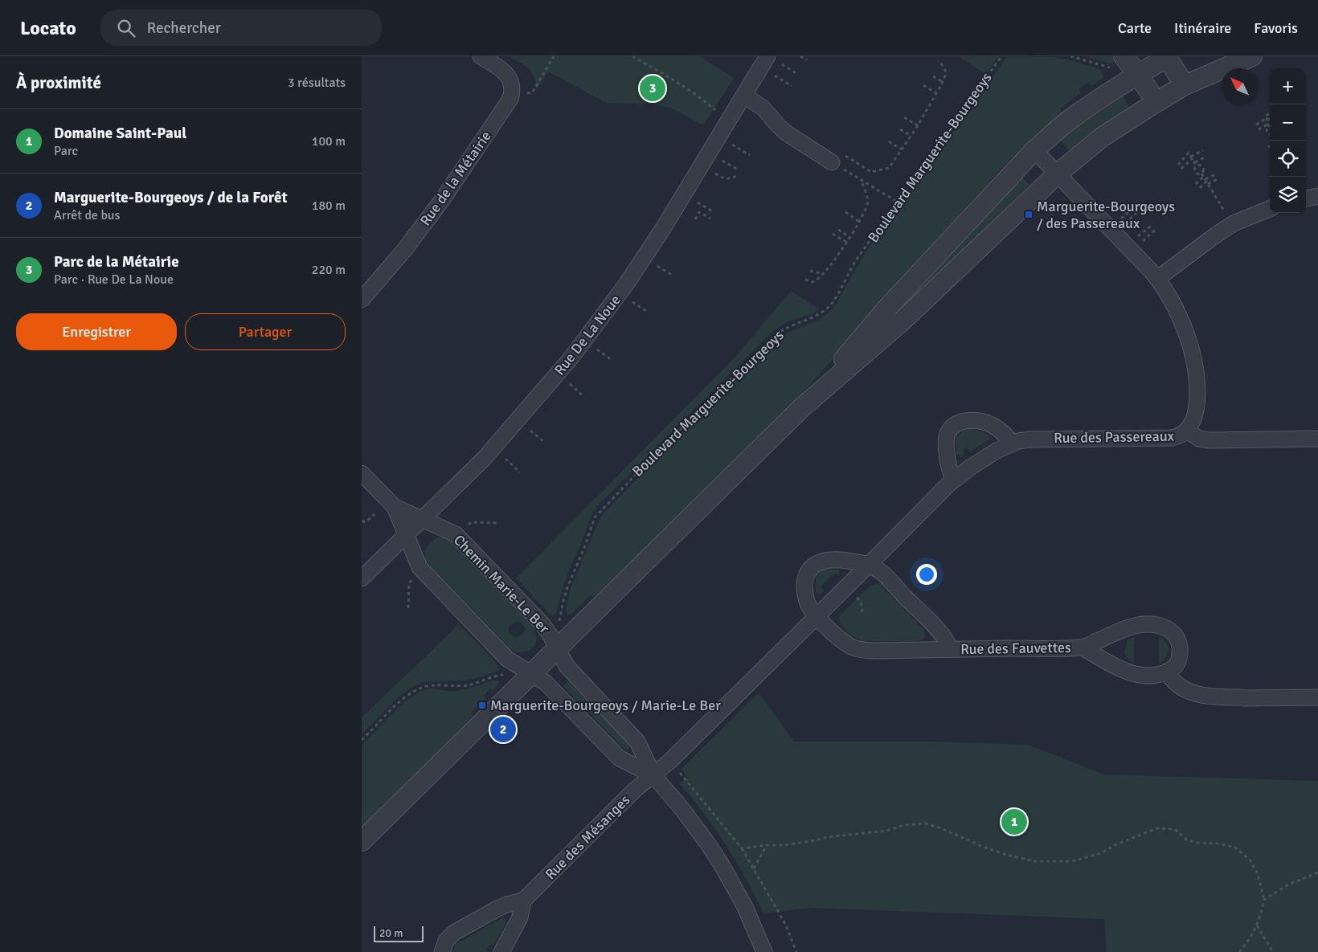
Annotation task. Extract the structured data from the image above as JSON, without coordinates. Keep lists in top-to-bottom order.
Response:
{
  "streets": {
    "street": [
      "Rue de la Métairie",
      "Rue De La Noue",
      "Rue des Passereaux",
      "Chemin Marie-Le Ber",
      "Rue des Fauvettes",
      "Rue des Mésanges"
    ],
    "path": ["Boulevard Marguerite-Bourgeoys"]
  },
  "crossings": [
    ["Rue De La Noue", "Chemin Marie-Le Ber"],
    ["Rue des Passereaux", "Chemin Marie-Le Ber"],
    ["Rue des Passereaux", "Rue des Fauvettes"],
    ["Rue des Passereaux", "Rue des Mésanges"],
    ["Chemin Marie-Le Ber", "Rue des Mésanges"]
  ],
  "places": {
    "transit": ["Marguerite-Bourgeoys / des Passereaux", "Marguerite-Bourgeoys / Marie-Le Ber"]
  },
  "scale_bar": "20 m",
  "north": "top left",
  "page": {
    "header": "Locato",
    "search": "Rechercher",
    "nav": ["Carte", "Itinéraire", "Favoris"],
    "heading": ["À proximité", "3 résultats"],
    "map_buttons": ["+", "−"],
    "pins": ["3", "2", "1"],
    "list": [
      {
        "mark": "1",
        "name": "Domaine Saint-Paul",
        "note": "Parc",
        "value": "100 m"
      },
      {
        "mark": "2",
        "name": "Marguerite-Bourgeoys / de la Forêt",
        "note": "Arrêt de bus",
        "value": "180 m"
      },
      {
        "mark": "3",
        "name": "Parc de la Métairie",
        "note": "Parc · Rue De La Noue",
        "value": "220 m"
      }
    ],
    "buttons": ["Enregistrer", "Partager"],
    "scale": "20 m"
  }
}
